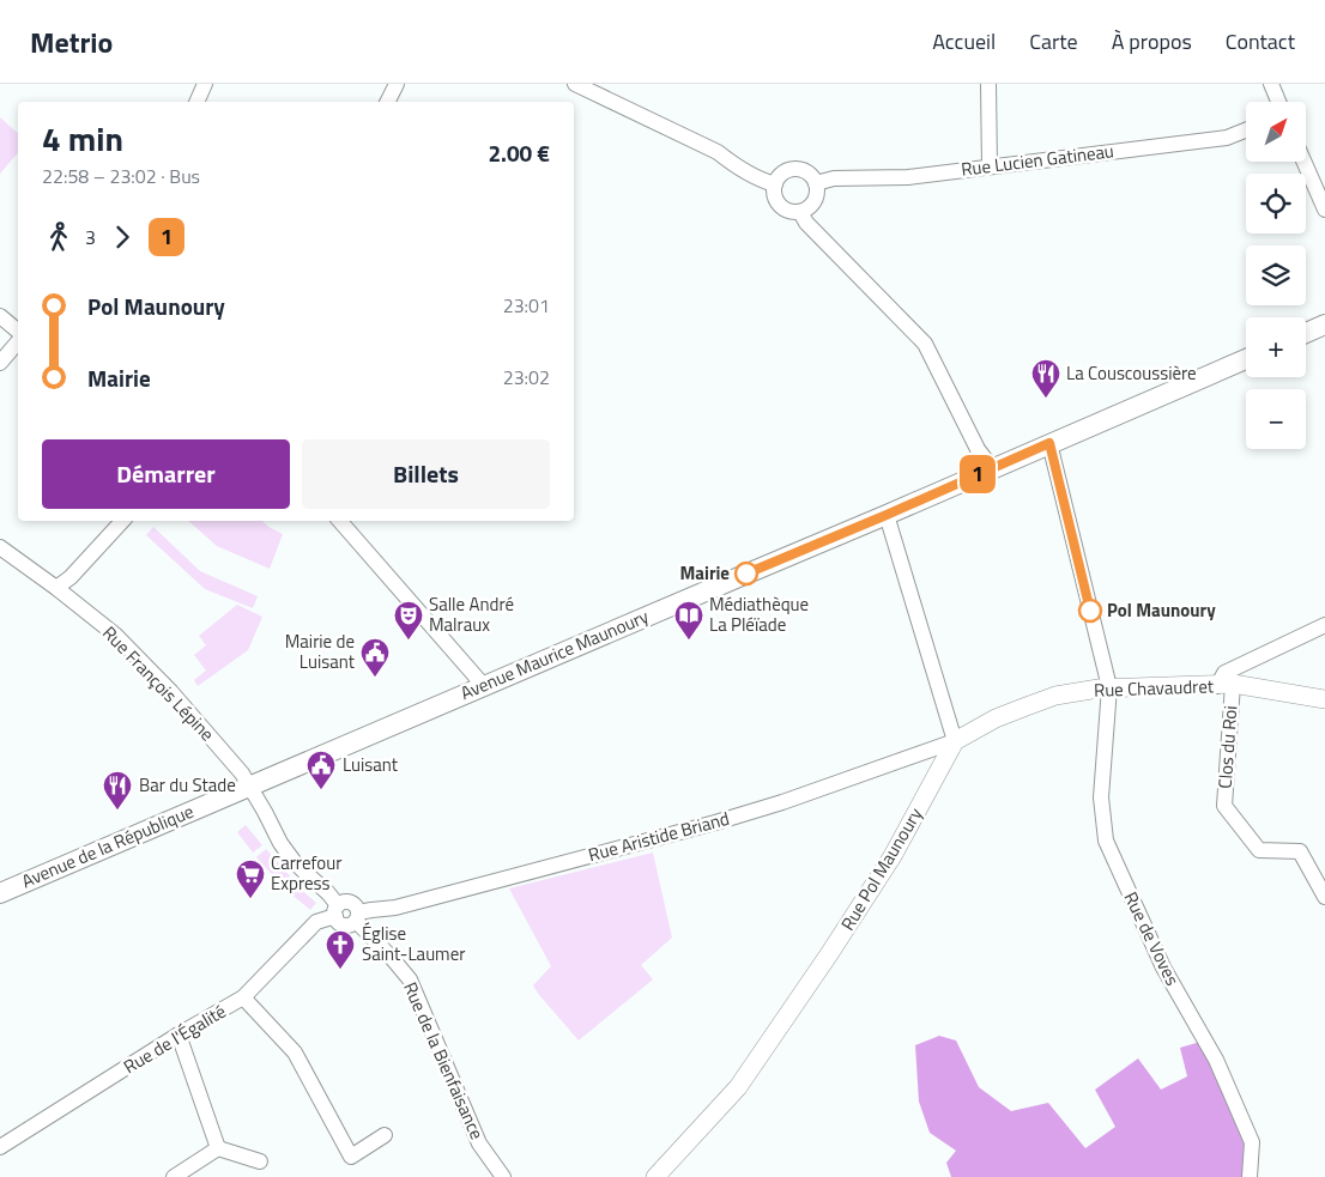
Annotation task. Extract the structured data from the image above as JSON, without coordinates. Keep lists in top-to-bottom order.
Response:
{
  "streets": {
    "main road": ["Avenue Maurice Maunoury", "Avenue de la République"],
    "street": [
      "Rue Lucien Gatineau",
      "Rue François Lépine",
      "Rue Chavaudret",
      "Clos du Roi",
      "Rue Aristide Briand",
      "Rue Pol Maunoury",
      "Rue de Voves",
      "Rue de l'Égalité",
      "Rue de la Bienfaisance"
    ]
  },
  "crossings": [
    ["Avenue Maurice Maunoury", "Rue François Lépine"],
    ["Avenue Maurice Maunoury", "Avenue de la République"],
    ["Avenue Maurice Maunoury", "Rue de Voves"],
    ["Rue François Lépine", "Avenue de la République"],
    ["Rue Chavaudret", "Clos du Roi"],
    ["Rue Chavaudret", "Rue Aristide Briand"],
    ["Rue Chavaudret", "Rue Pol Maunoury"],
    ["Rue Chavaudret", "Rue de Voves"],
    ["Rue Aristide Briand", "Rue Pol Maunoury"],
    ["Rue Aristide Briand", "Rue de la Bienfaisance"]
  ],
  "places": {
    "restaurant": ["La Couscoussière", "Bar du Stade"],
    "other": ["Mairie", "Pol Maunoury"],
    "theatre": ["Salle André Malraux"],
    "library": ["Médiathèque La Pléïade"],
    "public building": ["Mairie de Luisant", "Luisant"],
    "supermarket": ["Carrefour Express"],
    "church": ["Église Saint-Laumer"]
  },
  "lines": ["bus line 1"],
  "north": "top right",
  "page": {
    "header": "Metrio",
    "nav": [
      "Accueil",
      "Carte",
      "À propos",
      "Contact"
    ],
    "on_map": "1",
    "map_buttons": ["+", "−"],
    "heading": ["4 min", "22:58 – 23:02 · Bus", "2.00 €"],
    "legs": ["3", "1"],
    "list": [
      {
        "name": "Pol Maunoury",
        "value": "23:01"
      },
      {
        "name": "Mairie",
        "value": "23:02"
      }
    ],
    "buttons": ["Démarrer", "Billets"]
  }
}
